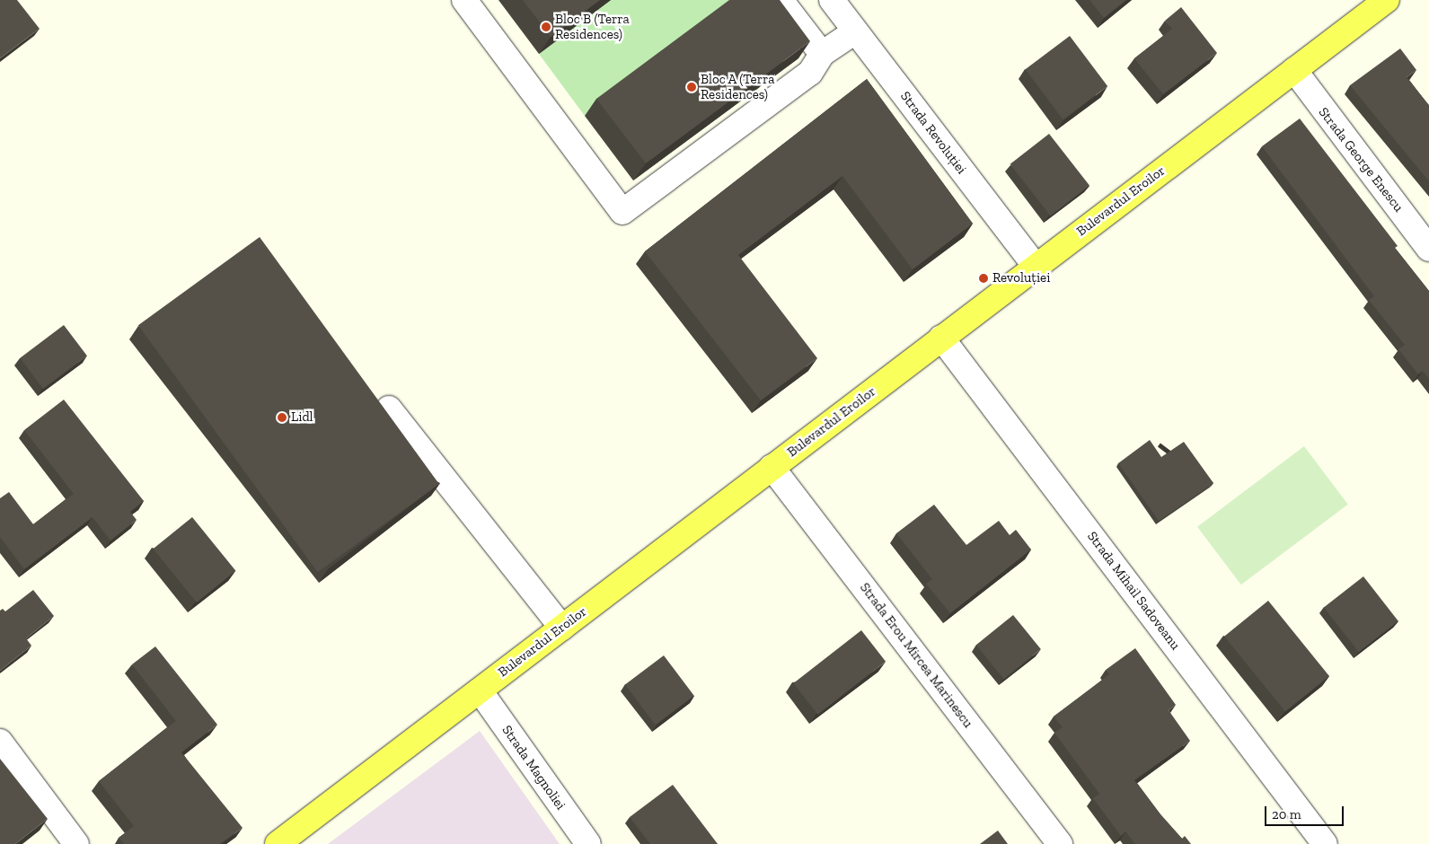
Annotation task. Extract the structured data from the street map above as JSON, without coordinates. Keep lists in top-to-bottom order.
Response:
{
  "streets": {
    "main road": ["Bulevardul Eroilor"],
    "street": [
      "Strada Revoluției",
      "Strada George Enescu",
      "Strada Mihail Sadoveanu",
      "Strada Erou Mircea Marinescu",
      "Strada Magnoliei"
    ]
  },
  "crossings": [
    ["Strada Revoluției", "Bulevardul Eroilor"],
    ["Strada George Enescu", "Bulevardul Eroilor"],
    ["Bulevardul Eroilor", "Strada Mihail Sadoveanu"],
    ["Bulevardul Eroilor", "Strada Erou Mircea Marinescu"],
    ["Bulevardul Eroilor", "Strada Magnoliei"]
  ],
  "places": [
    "Bloc B (Terra Residences)",
    "Bloc A (Terra Residences)",
    "Revoluției",
    "Lidl"
  ],
  "scale_bar": "20 m"
}
